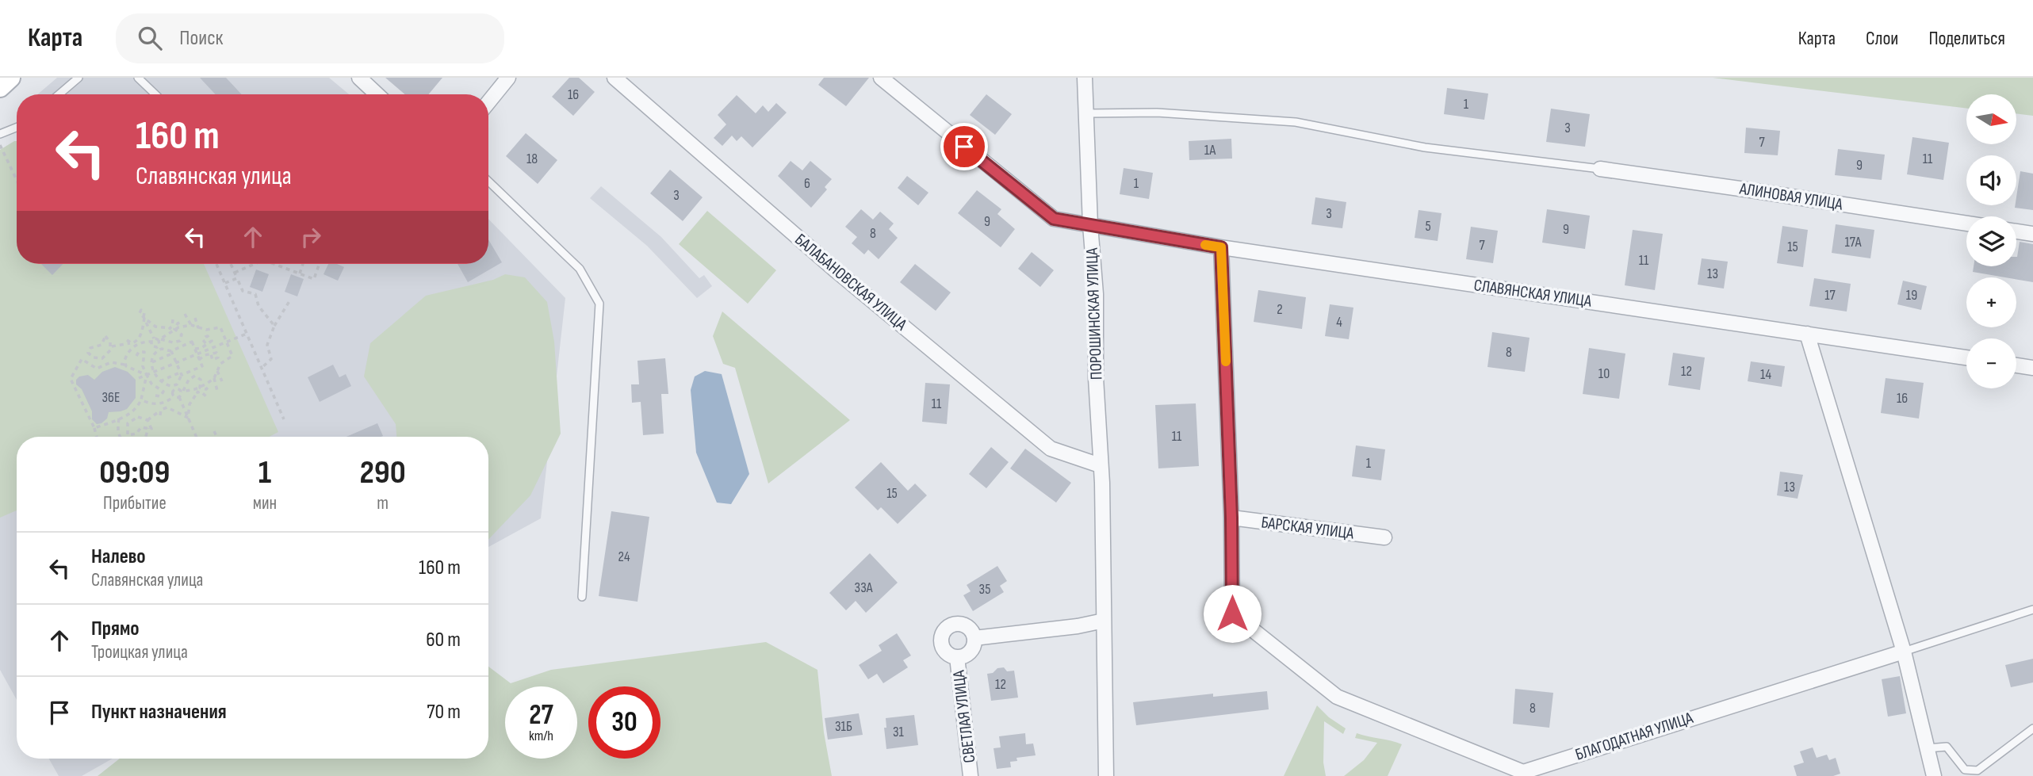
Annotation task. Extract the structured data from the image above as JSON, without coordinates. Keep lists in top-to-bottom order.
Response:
{
  "streets": {
    "street": [
      "АЛИНОВАЯ УЛИЦА",
      "БАЛАБАНОВСКАЯ УЛИЦА",
      "СЛАВЯНСКАЯ УЛИЦА",
      "ПОРОШИНСКАЯ УЛИЦА",
      "БАРСКАЯ УЛИЦА",
      "СВЕТЛАЯ УЛИЦА",
      "БЛАГОДАТНАЯ УЛИЦА"
    ]
  },
  "crossings": [
    ["БАЛАБАНОВСКАЯ УЛИЦА", "ПОРОШИНСКАЯ УЛИЦА"],
    ["СЛАВЯНСКАЯ УЛИЦА", "ПОРОШИНСКАЯ УЛИЦА"],
    ["БАРСКАЯ УЛИЦА", "БЛАГОДАТНАЯ УЛИЦА"]
  ],
  "house_numbers": [
    "16",
    "1",
    "3",
    "7",
    "1А",
    "18",
    "11",
    "9",
    "6",
    "1",
    "3",
    "3",
    "9",
    "5",
    "9",
    "8",
    "17А",
    "7",
    "15",
    "11",
    "13",
    "17",
    "19",
    "2",
    "4",
    "8",
    "12",
    "10",
    "14",
    "36Е",
    "16",
    "11",
    "11",
    "1",
    "13",
    "15",
    "24",
    "33А",
    "35",
    "12",
    "8",
    "31Б",
    "31"
  ],
  "north": "right",
  "page": {
    "header": "Карта",
    "search": "Поиск",
    "nav": ["Карта", "Слои", "Поделиться"],
    "map_buttons": ["+", "−"],
    "turn": ["160 m", "Славянская улица"],
    "eta": [
      "09:09",
      "Прибытие",
      "1",
      "мин",
      "290",
      "m"
    ],
    "list": [
      {
        "name": "Налево",
        "note": "Славянская улица",
        "value": "160 m"
      },
      {
        "name": "Прямо",
        "note": "Троицкая улица",
        "value": "60 m"
      },
      {
        "name": "Пункт назначения",
        "value": "70 m"
      }
    ],
    "speed": "27 km/h",
    "limit": "30"
  }
}
